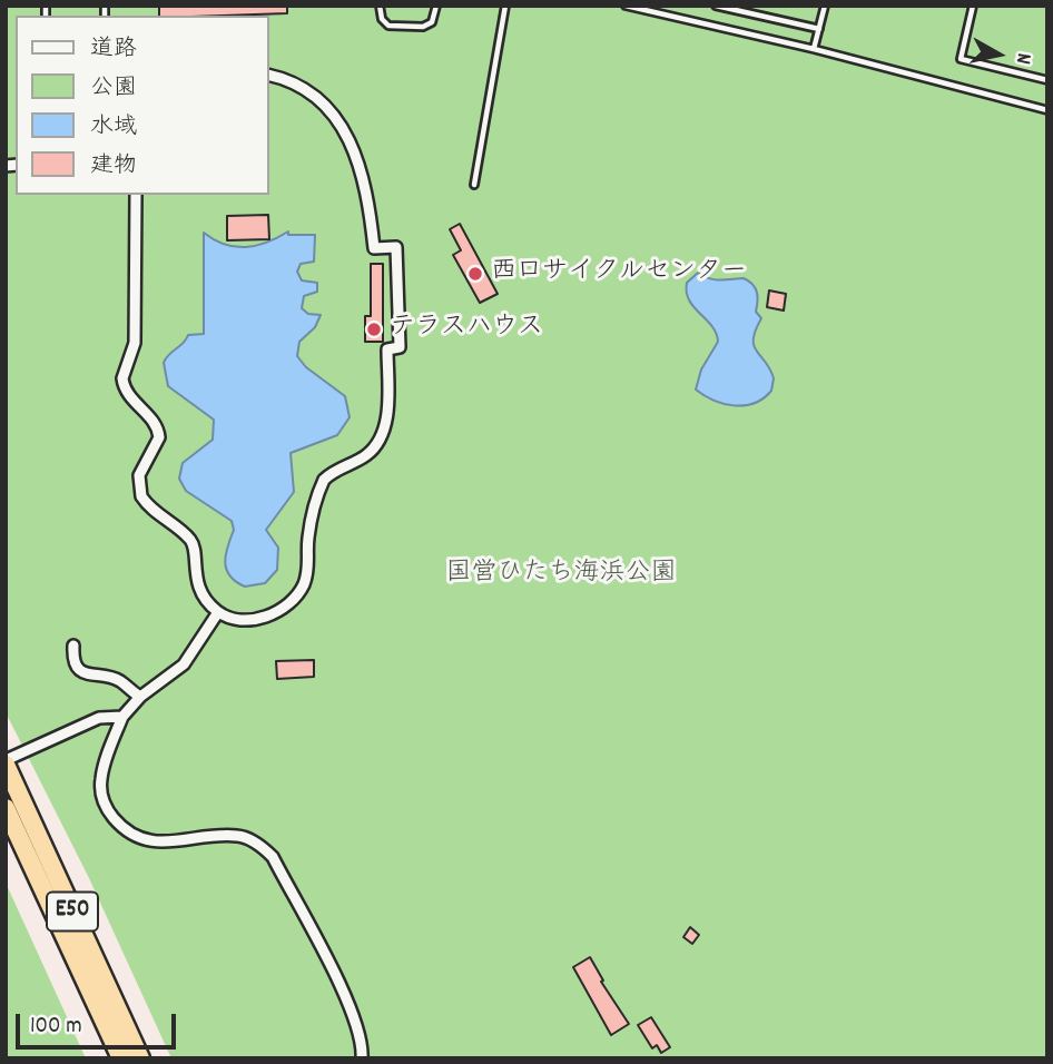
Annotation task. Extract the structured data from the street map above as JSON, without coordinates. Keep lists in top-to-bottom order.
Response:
{
  "streets": {
    "highway": ["E50"]
  },
  "parks": ["国営ひたち海浜公園"],
  "places": ["西口サイクルセンター", "テラスハウス"],
  "legend": [
    "道路",
    "公園",
    "水域",
    "建物"
  ],
  "scale_bar": "100 m",
  "north": "right"
}
